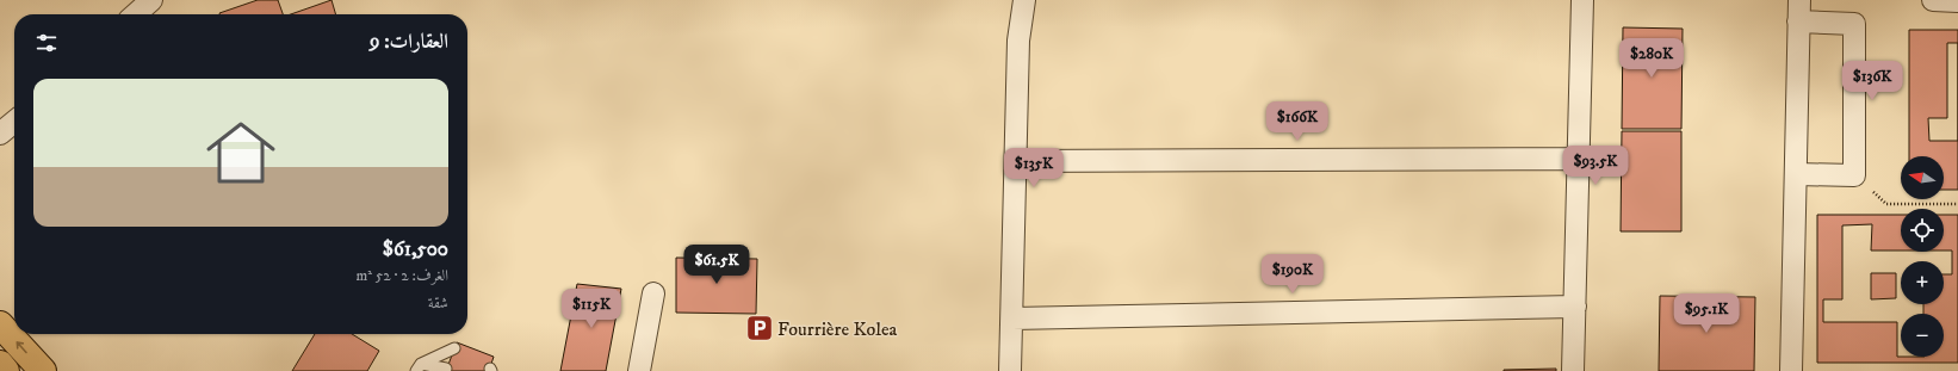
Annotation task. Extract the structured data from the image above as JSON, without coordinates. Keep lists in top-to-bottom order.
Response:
{
  "places": {
    "parking": ["Fourrière Kolea"]
  },
  "north": "left",
  "page": {
    "heading": "العقارات: 9",
    "price": [
      "$280K",
      "$136K",
      "$166K",
      "$93.5K",
      "$135K",
      "$61.5K",
      "$190K",
      "$115K",
      "$95.1K"
    ],
    "list": [
      {
        "name": "$61,500",
        "note": "الغرف: 2 · 52 m² · شقة"
      }
    ],
    "map_buttons": ["+", "−"]
  }
}
